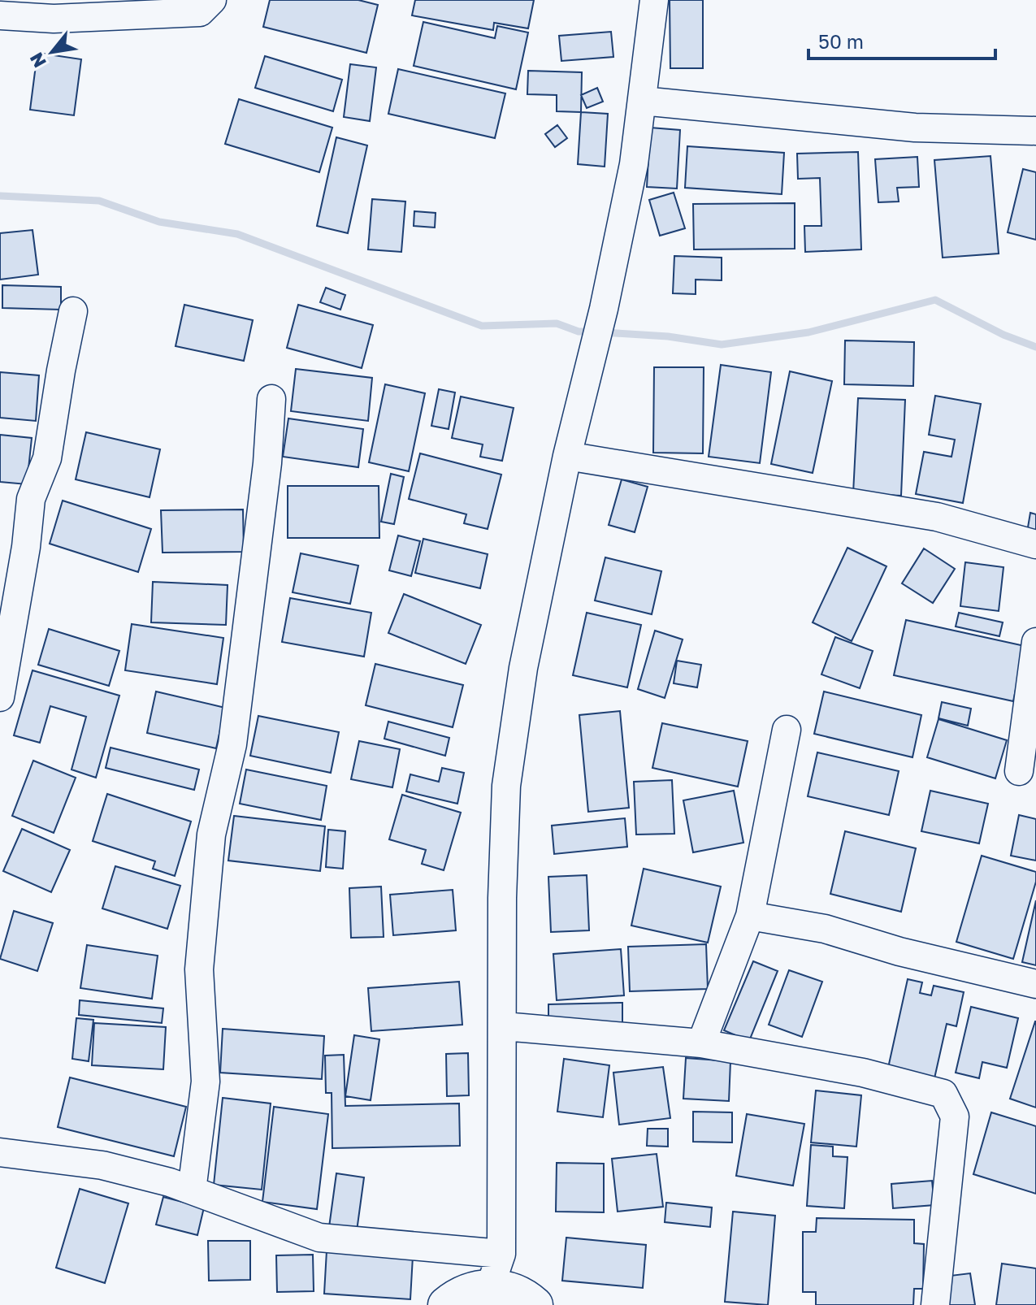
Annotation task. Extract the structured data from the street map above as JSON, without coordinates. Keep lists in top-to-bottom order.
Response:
{
  "scale_bar": "50 m",
  "north": "bottom left"
}
